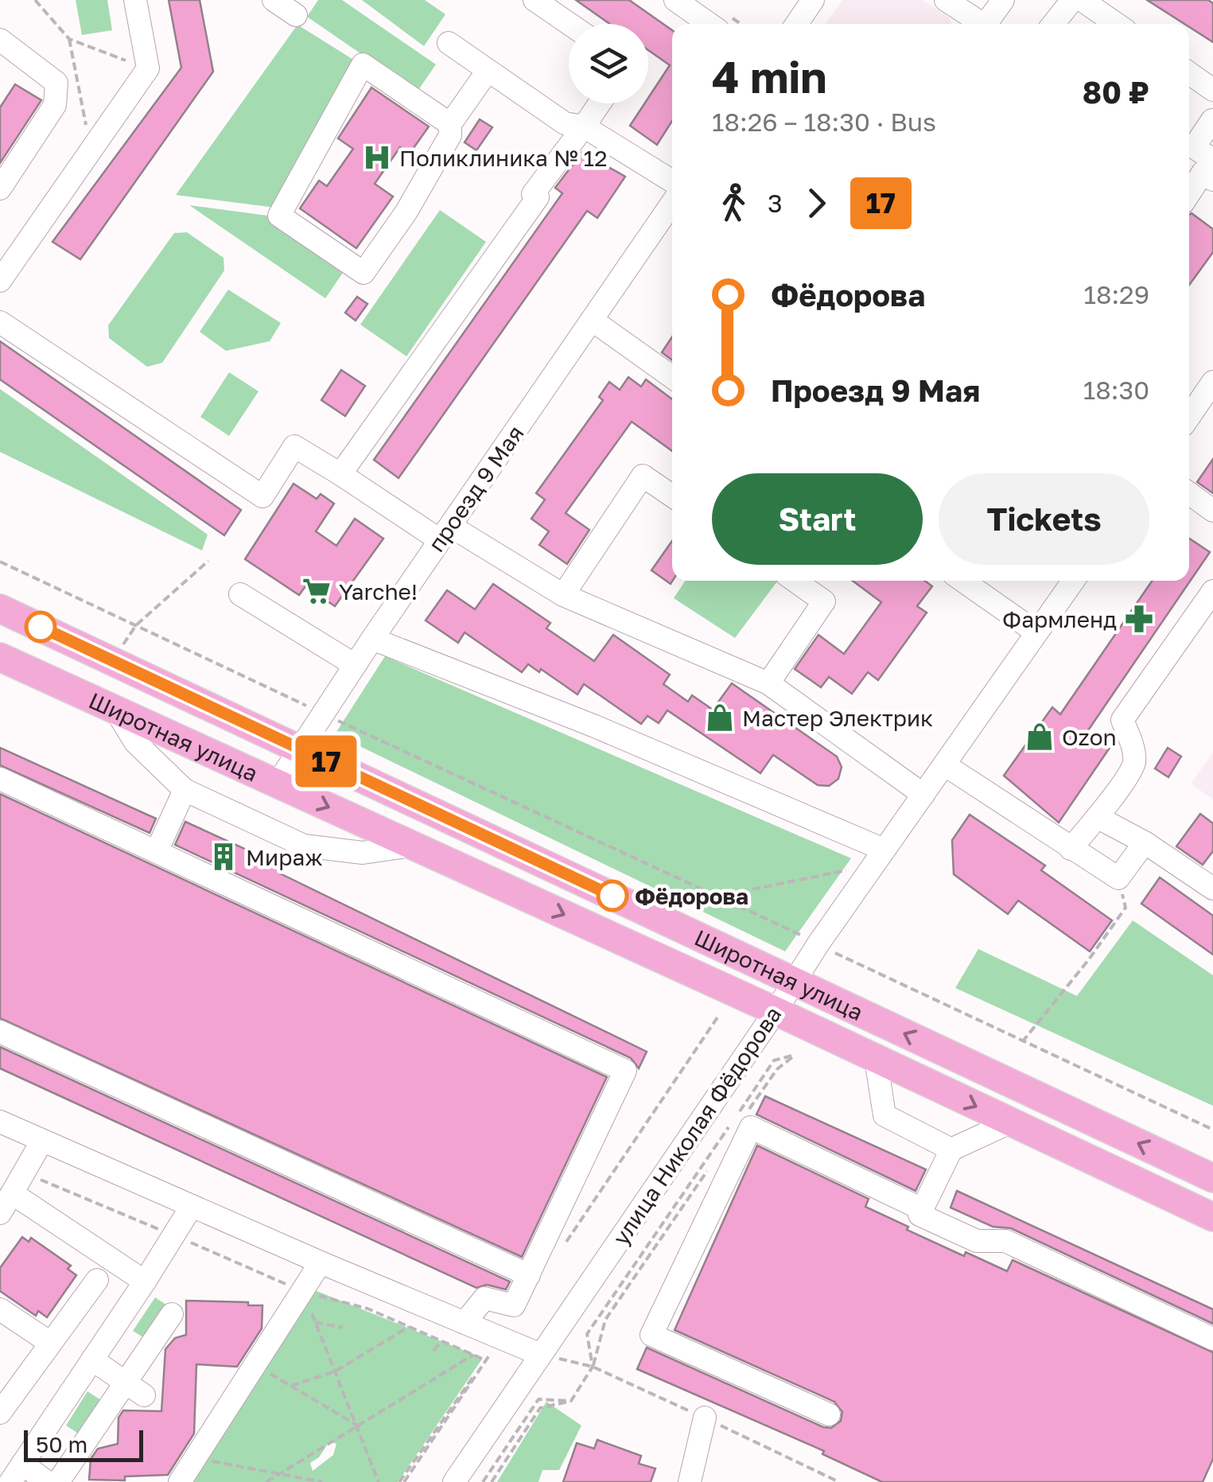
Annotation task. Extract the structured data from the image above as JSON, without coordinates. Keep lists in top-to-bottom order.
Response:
{
  "streets": {
    "main road": ["Широтная улица"],
    "street": ["проезд 9 Мая", "улица Николая Фёдорова"]
  },
  "crossings": [
    ["проезд 9 Мая", "Широтная улица"],
    ["Широтная улица", "улица Николая Фёдорова"]
  ],
  "places": {
    "hospital": ["Поликлиника № 12"],
    "supermarket": ["Yarche!"],
    "pharmacy": ["Фармленд"],
    "shop": ["Мастер Электрик", "Ozon"],
    "building": ["Мираж"],
    "other": ["Фёдорова"]
  },
  "lines": ["bus line 17"],
  "scale_bar": "50 m",
  "page": {
    "on_map": "17",
    "heading": ["4 min", "18:26 – 18:30 · Bus", "80 ₽"],
    "legs": ["3", "17"],
    "list": [
      {
        "name": "Фёдорова",
        "value": "18:29"
      },
      {
        "name": "Проезд 9 Мая",
        "value": "18:30"
      }
    ],
    "buttons": ["Start", "Tickets"],
    "scale": "50 m"
  }
}
